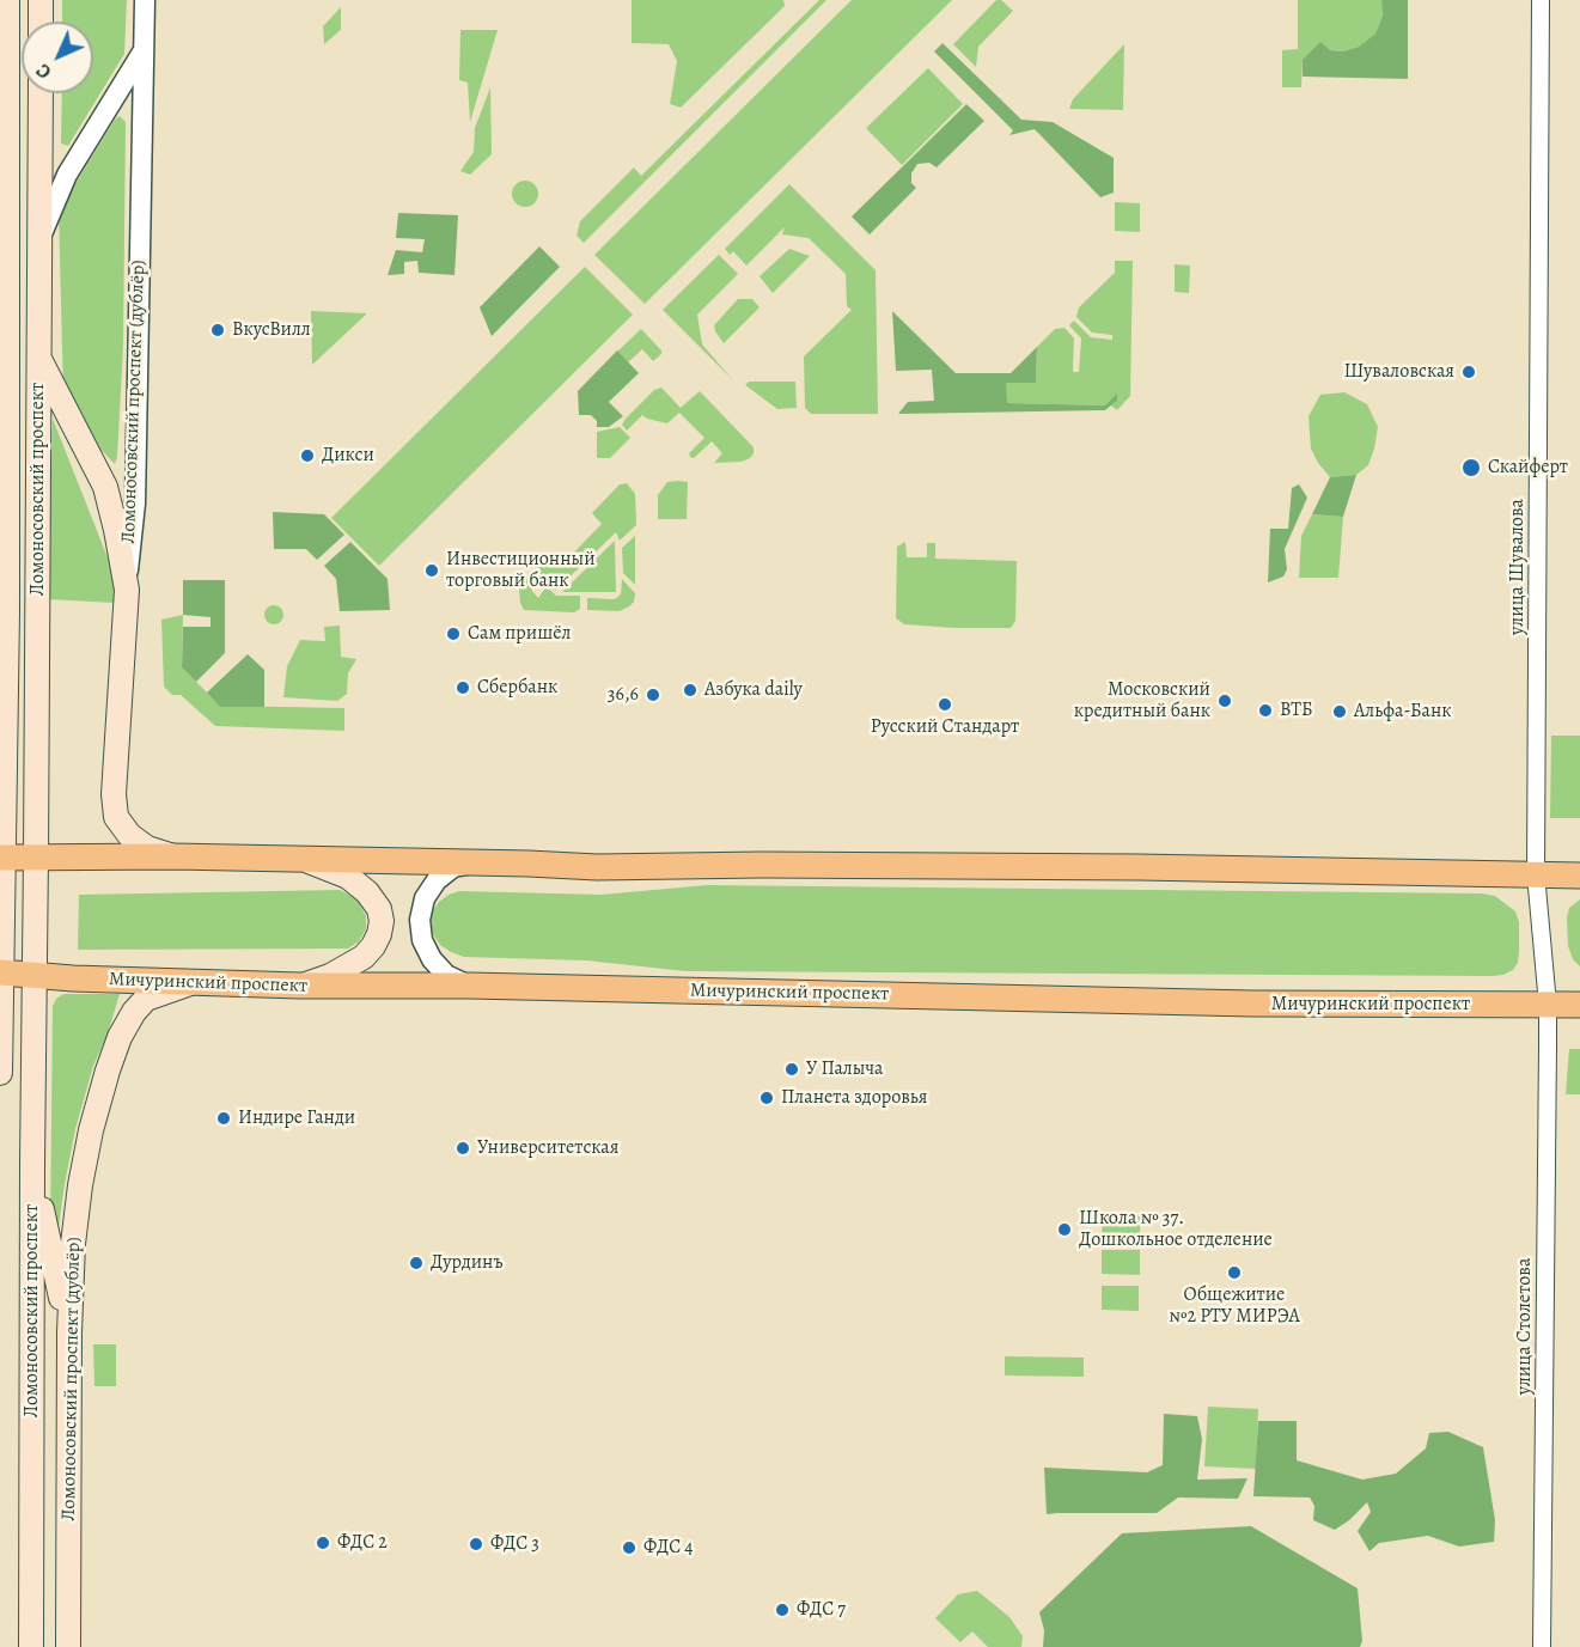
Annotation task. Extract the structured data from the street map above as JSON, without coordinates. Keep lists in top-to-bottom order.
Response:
{
  "streets": {
    "main road": ["Ломоносовский проспект (дублёр)", "Ломоносовский проспект", "Мичуринский проспект"],
    "street": ["улица Шувалова", "улица Столетова"]
  },
  "crossings": [
    ["Ломоносовский проспект (дублёр)", "Мичуринский проспект"],
    ["Ломоносовский проспект", "Мичуринский проспект"],
    ["улица Шувалова", "Мичуринский проспект"],
    ["улица Шувалова", "улица Столетова"],
    ["Мичуринский проспект", "улица Столетова"]
  ],
  "places": [
    "ВкусВилл",
    "Шуваловская",
    "Дикси",
    "Скайферт",
    "Инвестиционный торговый банк",
    "Сам пришёл",
    "Сбербанк",
    "Азбука daily",
    "36,6",
    "Московский кредитный банк",
    "Русский Стандарт",
    "ВТБ",
    "Альфа-Банк",
    "У Палыча",
    "Планета здоровья",
    "Индире Ганди",
    "Университетская",
    "Школа № 37. Дошкольное отделение",
    "Дурдинъ",
    "Общежитие №2 РТУ МИРЭА",
    "ФДС 2",
    "ФДС 3",
    "ФДС 4",
    "ФДС 7"
  ],
  "north": "bottom left"
}
